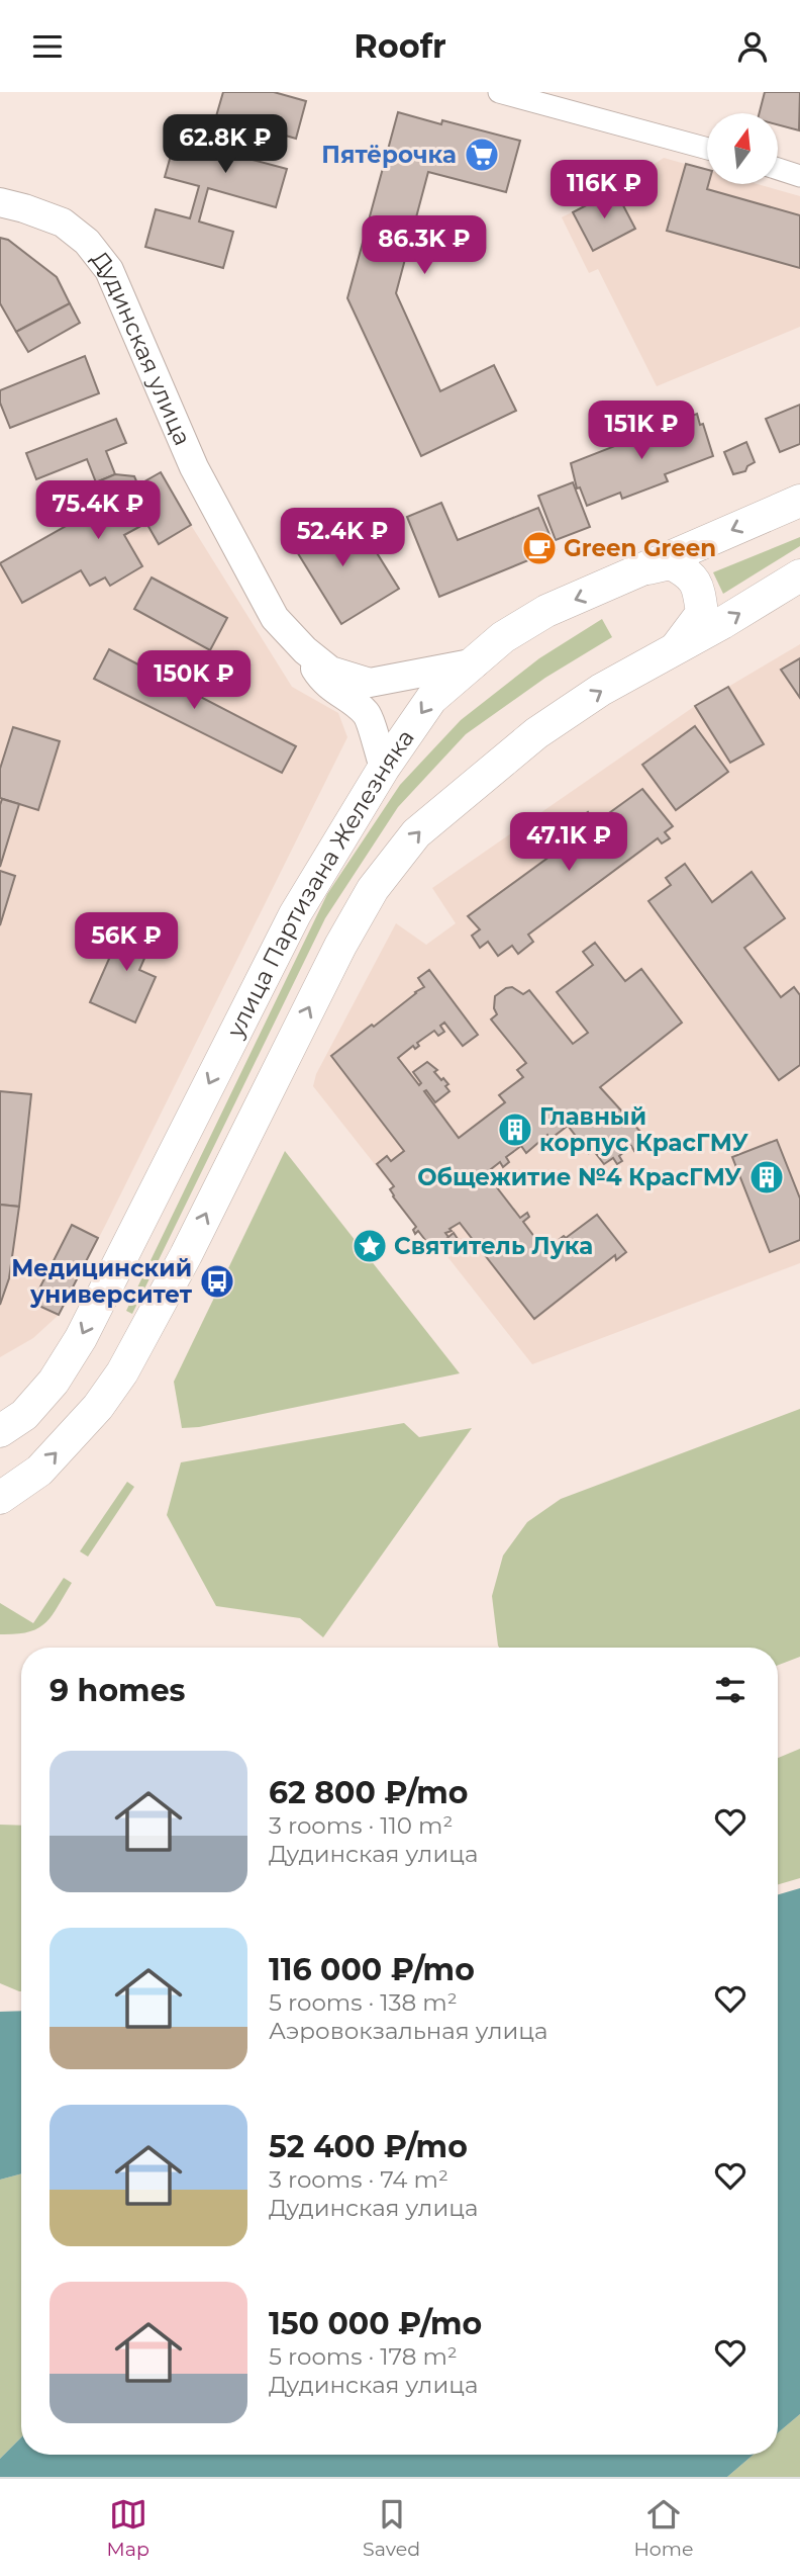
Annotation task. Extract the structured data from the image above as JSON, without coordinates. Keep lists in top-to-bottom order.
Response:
{
  "streets": {
    "main road": ["улица Партизана Железняка"],
    "street": ["Дудинская улица"]
  },
  "places": {
    "supermarket": ["Пятёрочка"],
    "cafe": ["Green Green"],
    "building": ["Главный корпус КрасГМУ", "Общежитие №4 КрасГМУ"],
    "place": ["Святитель Лука"],
    "bus stop": ["Медицинский университет"]
  },
  "north": "top",
  "page": {
    "header": "Roofr",
    "price": [
      "62.8K ₽",
      "116K ₽",
      "86.3K ₽",
      "151K ₽",
      "75.4K ₽",
      "52.4K ₽",
      "150K ₽",
      "47.1K ₽",
      "56K ₽"
    ],
    "heading": "9 homes",
    "list": [
      {
        "name": "62 800 ₽/mo",
        "note": "3 rooms · 110 m² · Дудинская улица"
      },
      {
        "name": "116 000 ₽/mo",
        "note": "5 rooms · 138 m² · Аэровокзальная улица"
      },
      {
        "name": "52 400 ₽/mo",
        "note": "3 rooms · 74 m² · Дудинская улица"
      },
      {
        "name": "150 000 ₽/mo",
        "note": "5 rooms · 178 m² · Дудинская улица"
      }
    ],
    "tabs": ["Map", "Saved", "Home"]
  }
}
